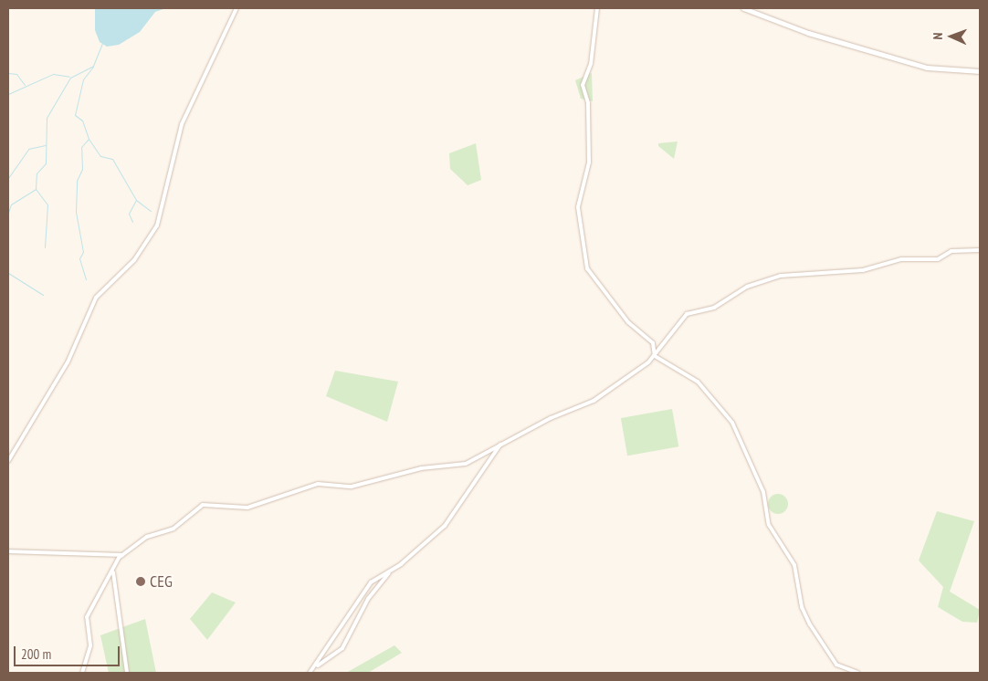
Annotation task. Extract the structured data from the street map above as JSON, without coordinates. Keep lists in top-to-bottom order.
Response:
{
  "places": ["CEG"],
  "scale_bar": "200 m",
  "north": "left"
}
